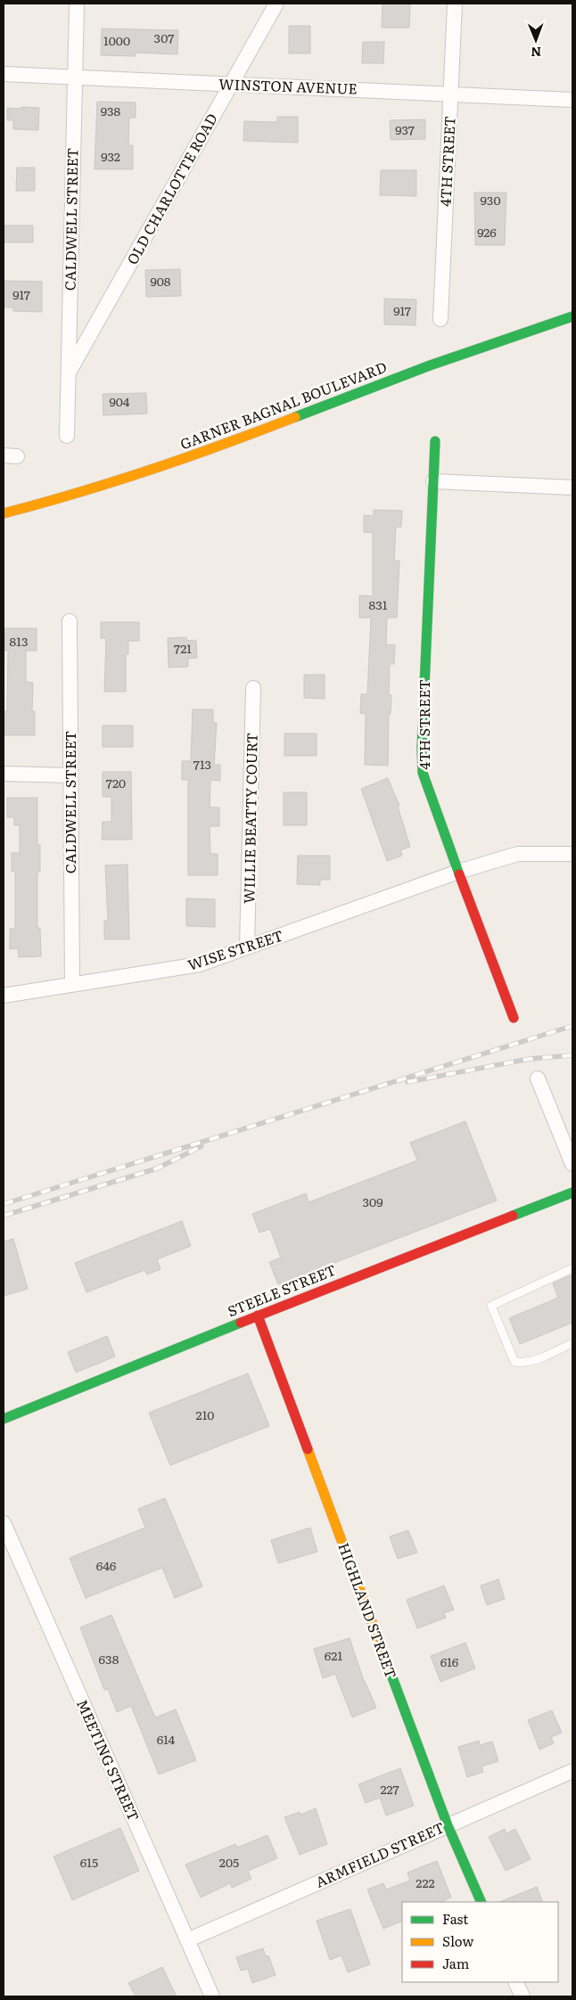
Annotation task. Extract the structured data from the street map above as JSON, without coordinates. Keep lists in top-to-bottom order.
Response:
{
  "streets": {
    "main road": [
      "4TH STREET",
      "GARNER BAGNAL BOULEVARD",
      "STEELE STREET",
      "HIGHLAND STREET"
    ],
    "street": [
      "WINSTON AVENUE",
      "OLD CHARLOTTE ROAD",
      "CALDWELL STREET",
      "WILLIE BEATTY COURT",
      "WISE STREET",
      "MEETING STREET",
      "ARMFIELD STREET"
    ]
  },
  "crossings": [
    ["WINSTON AVENUE", "4TH STREET"],
    ["WINSTON AVENUE", "OLD CHARLOTTE ROAD"],
    ["WINSTON AVENUE", "CALDWELL STREET"],
    ["4TH STREET", "WISE STREET"],
    ["OLD CHARLOTTE ROAD", "CALDWELL STREET"],
    ["CALDWELL STREET", "WISE STREET"],
    ["WILLIE BEATTY COURT", "WISE STREET"],
    ["STEELE STREET", "HIGHLAND STREET"],
    ["HIGHLAND STREET", "ARMFIELD STREET"],
    ["MEETING STREET", "ARMFIELD STREET"]
  ],
  "house_numbers": [
    "307",
    "1000",
    "938",
    "937",
    "932",
    "930",
    "926",
    "908",
    "917",
    "917",
    "904",
    "831",
    "813",
    "721",
    "713",
    "720",
    "309",
    "210",
    "646",
    "621",
    "638",
    "616",
    "614",
    "227",
    "615",
    "205",
    "222"
  ],
  "legend": ["Fast", "Slow", "Jam"],
  "north": "bottom"
}
